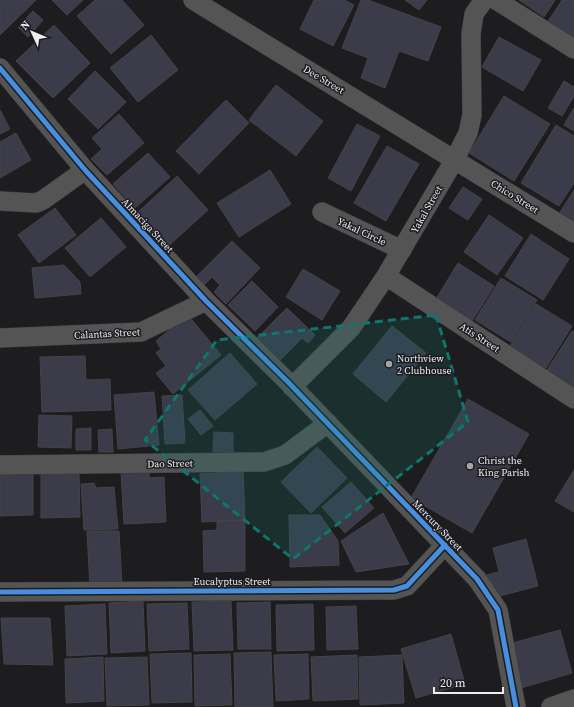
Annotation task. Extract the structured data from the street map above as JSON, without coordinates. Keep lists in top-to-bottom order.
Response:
{
  "streets": {
    "street": [
      "Dee Street",
      "Chico Street",
      "Yakal Street",
      "Almaciga Street",
      "Yakal Circle",
      "Calantas Street",
      "Atis Street",
      "Dao Street",
      "Mercury Street",
      "Eucalyptus Street"
    ]
  },
  "crossings": [
    ["Dee Street", "Chico Street"],
    ["Dee Street", "Yakal Street"],
    ["Chico Street", "Yakal Street"],
    ["Yakal Street", "Almaciga Street"],
    ["Yakal Street", "Yakal Circle"],
    ["Yakal Street", "Atis Street"],
    ["Yakal Street", "Mercury Street"],
    ["Almaciga Street", "Calantas Street"],
    ["Almaciga Street", "Mercury Street"],
    ["Dao Street", "Mercury Street"],
    ["Mercury Street", "Eucalyptus Street"]
  ],
  "places": ["Northview 2 Clubhouse", "Christ the King Parish"],
  "scale_bar": "20 m",
  "north": "top left"
}
